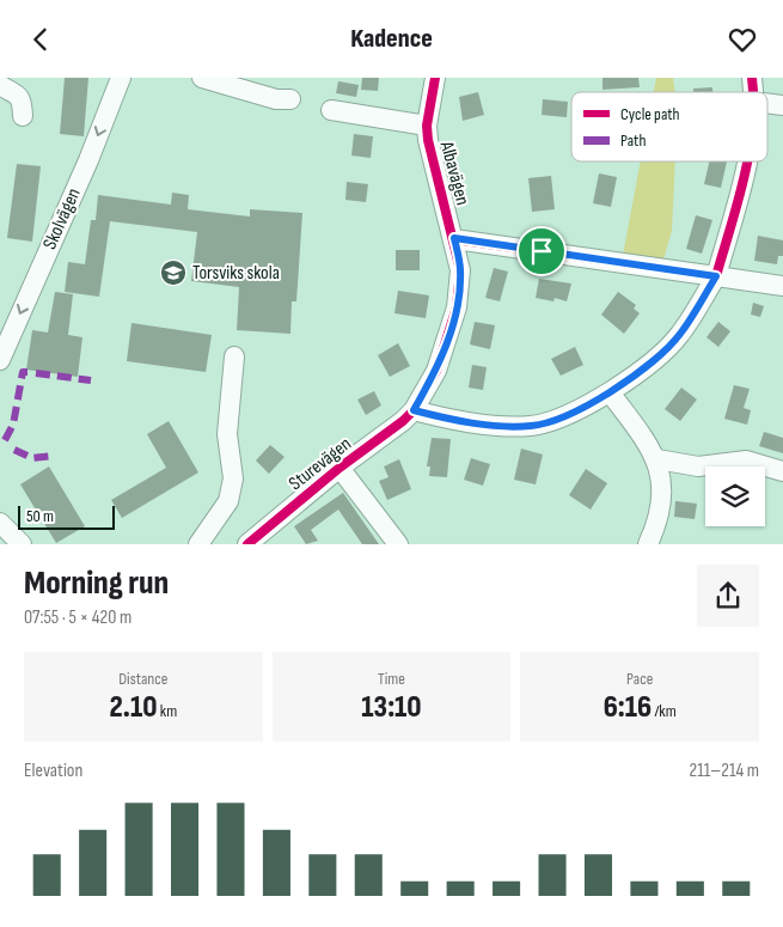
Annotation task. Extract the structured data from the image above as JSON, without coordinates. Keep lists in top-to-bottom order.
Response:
{
  "streets": {
    "street": ["Albavägen", "Skolvägen", "Sturevägen"]
  },
  "crossings": [
    ["Albavägen", "Sturevägen"]
  ],
  "one_way": ["Skolvägen"],
  "places": {
    "school or university": ["Torsviks skola"]
  },
  "legend": ["Cycle path", "Path"],
  "scale_bar": "50 m",
  "page": {
    "header": "Kadence",
    "scale": "50 m",
    "heading": ["Morning run", "07:55 · 5 × 420 m"],
    "stats": [
      ["Distance", "2.10 km"],
      ["Time", "13:10"],
      ["Pace", "6:16 /km"]
    ],
    "chart": ["Elevation", "211–214 m"]
  }
}
